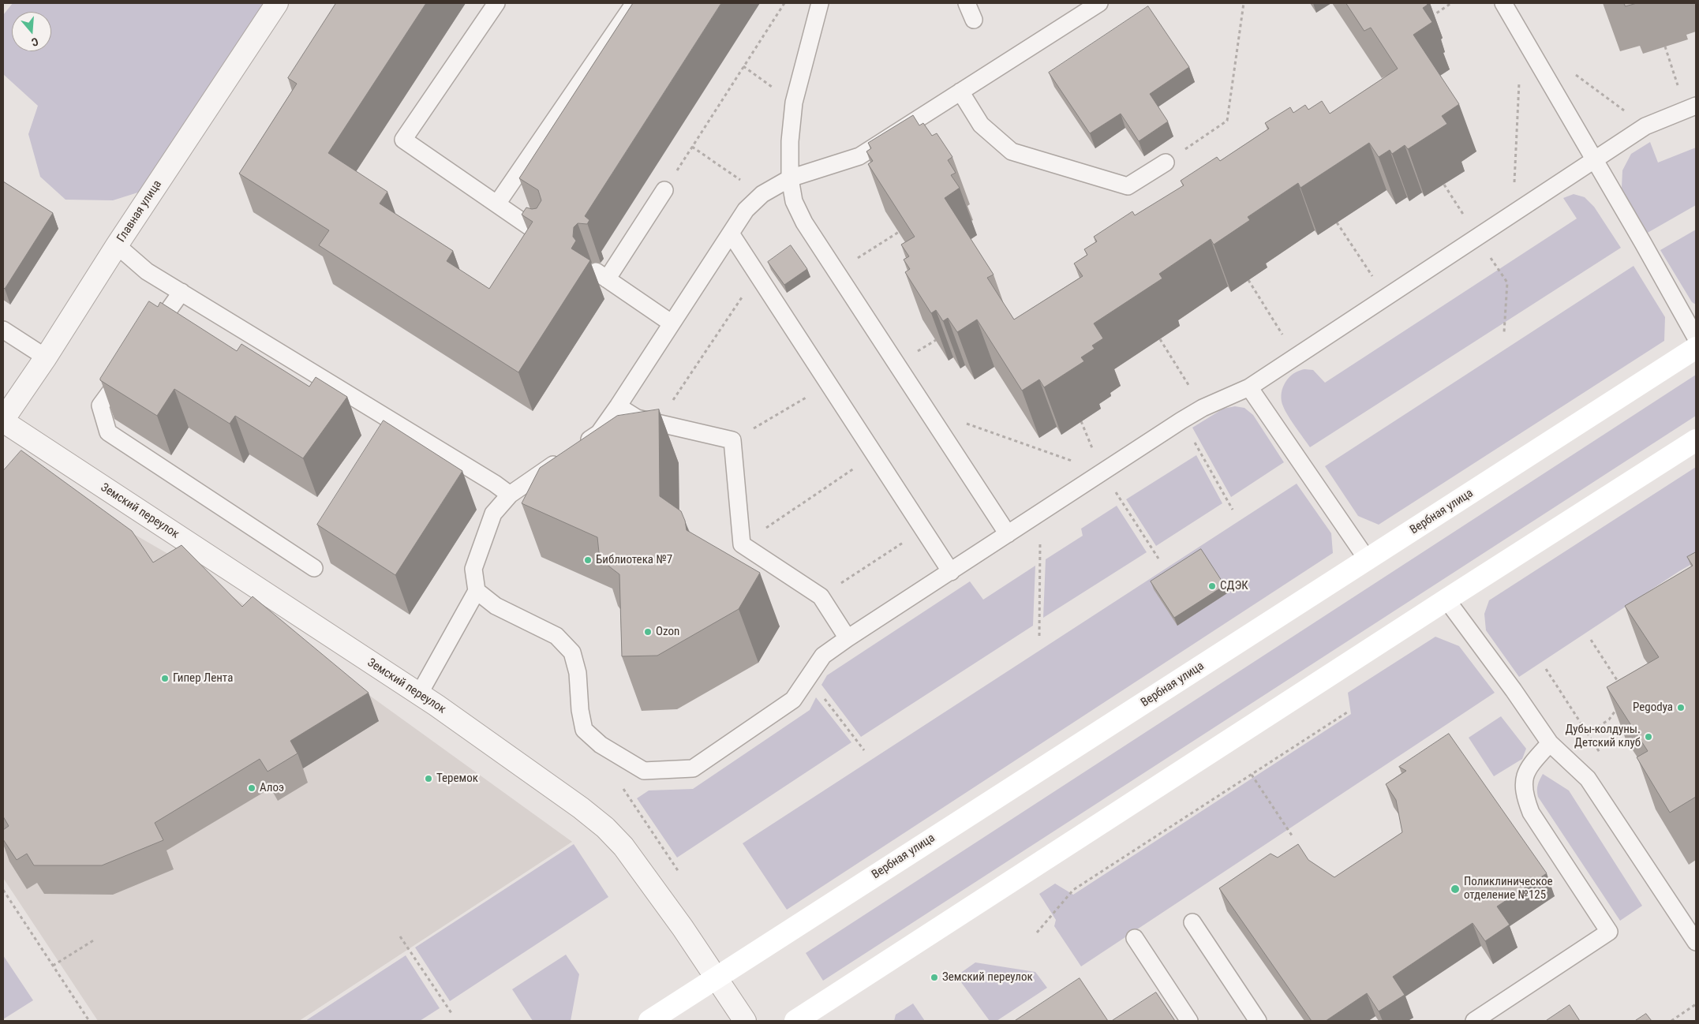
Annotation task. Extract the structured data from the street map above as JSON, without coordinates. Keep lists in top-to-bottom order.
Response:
{
  "streets": {
    "main road": ["Вербная улица"],
    "street": ["Главная улица", "Земский переулок"]
  },
  "crossings": [
    ["Главная улица", "Земский переулок"],
    ["Земский переулок", "Вербная улица"]
  ],
  "places": [
    "Библиотека №7",
    "СДЭК",
    "Ozon",
    "Гипер Лента",
    "Pegodya",
    "Дубы-колдуны. Детский клуб",
    "Теремок",
    "Алоэ",
    "Поликлиническое отделение №125",
    "Земский переулок"
  ],
  "north": "bottom"
}
